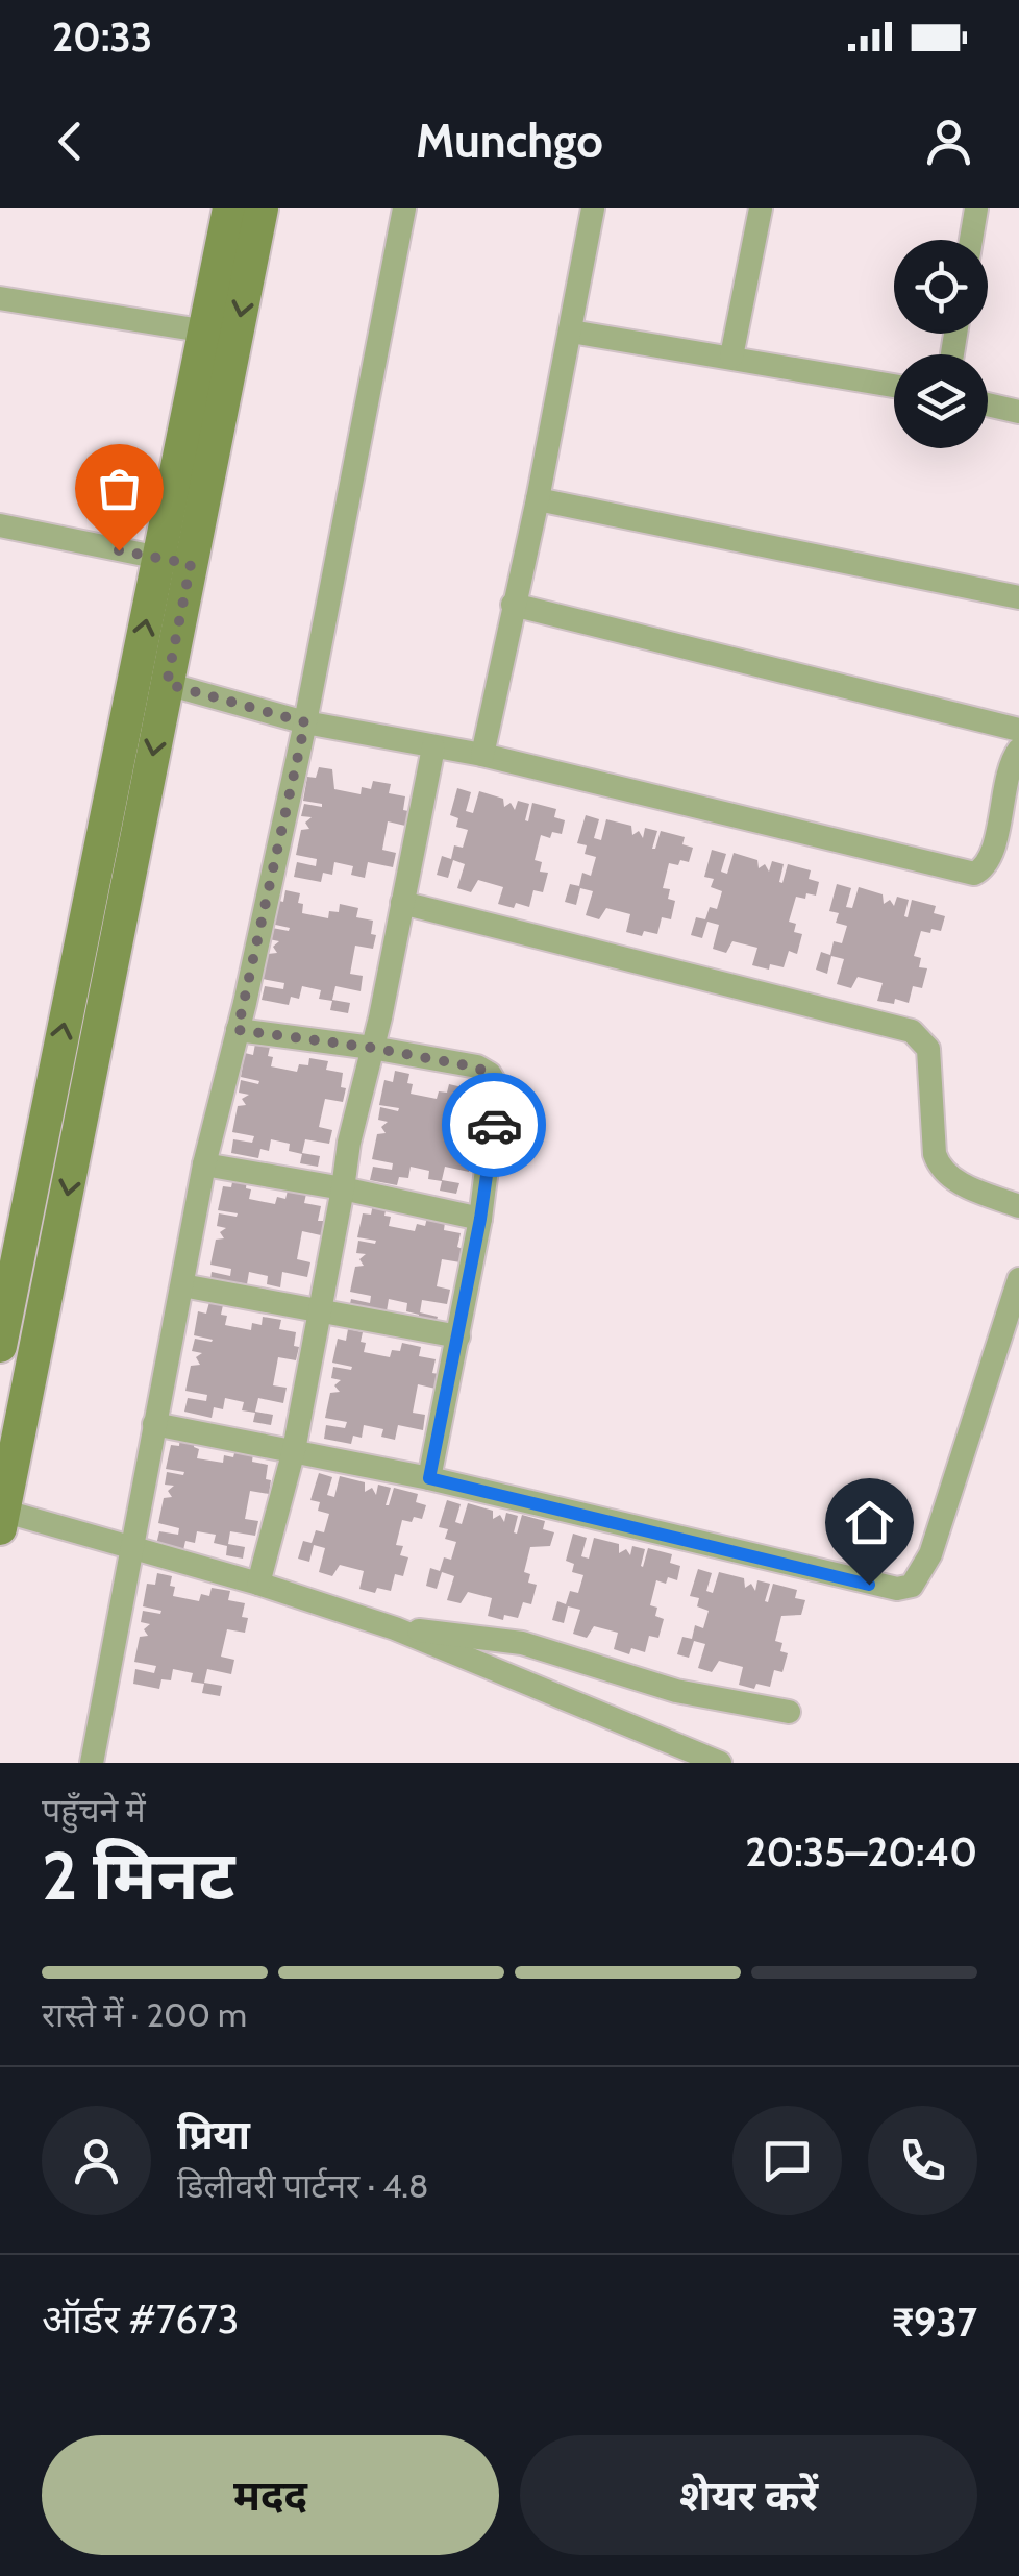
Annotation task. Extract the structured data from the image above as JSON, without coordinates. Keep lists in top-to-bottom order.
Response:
{
  "page": {
    "status": "20:33",
    "header": "Munchgo",
    "heading": ["2 मिनट", "पहुँचने में", "20:35–20:40"],
    "panel": [
      "प्रिया",
      "डिलीवरी पार्टनर · 4.8",
      "ऑर्डर #7673",
      "₹937"
    ],
    "bar": "रास्ते में · 200 m",
    "buttons": ["मदद", "शेयर करें"]
  }
}
